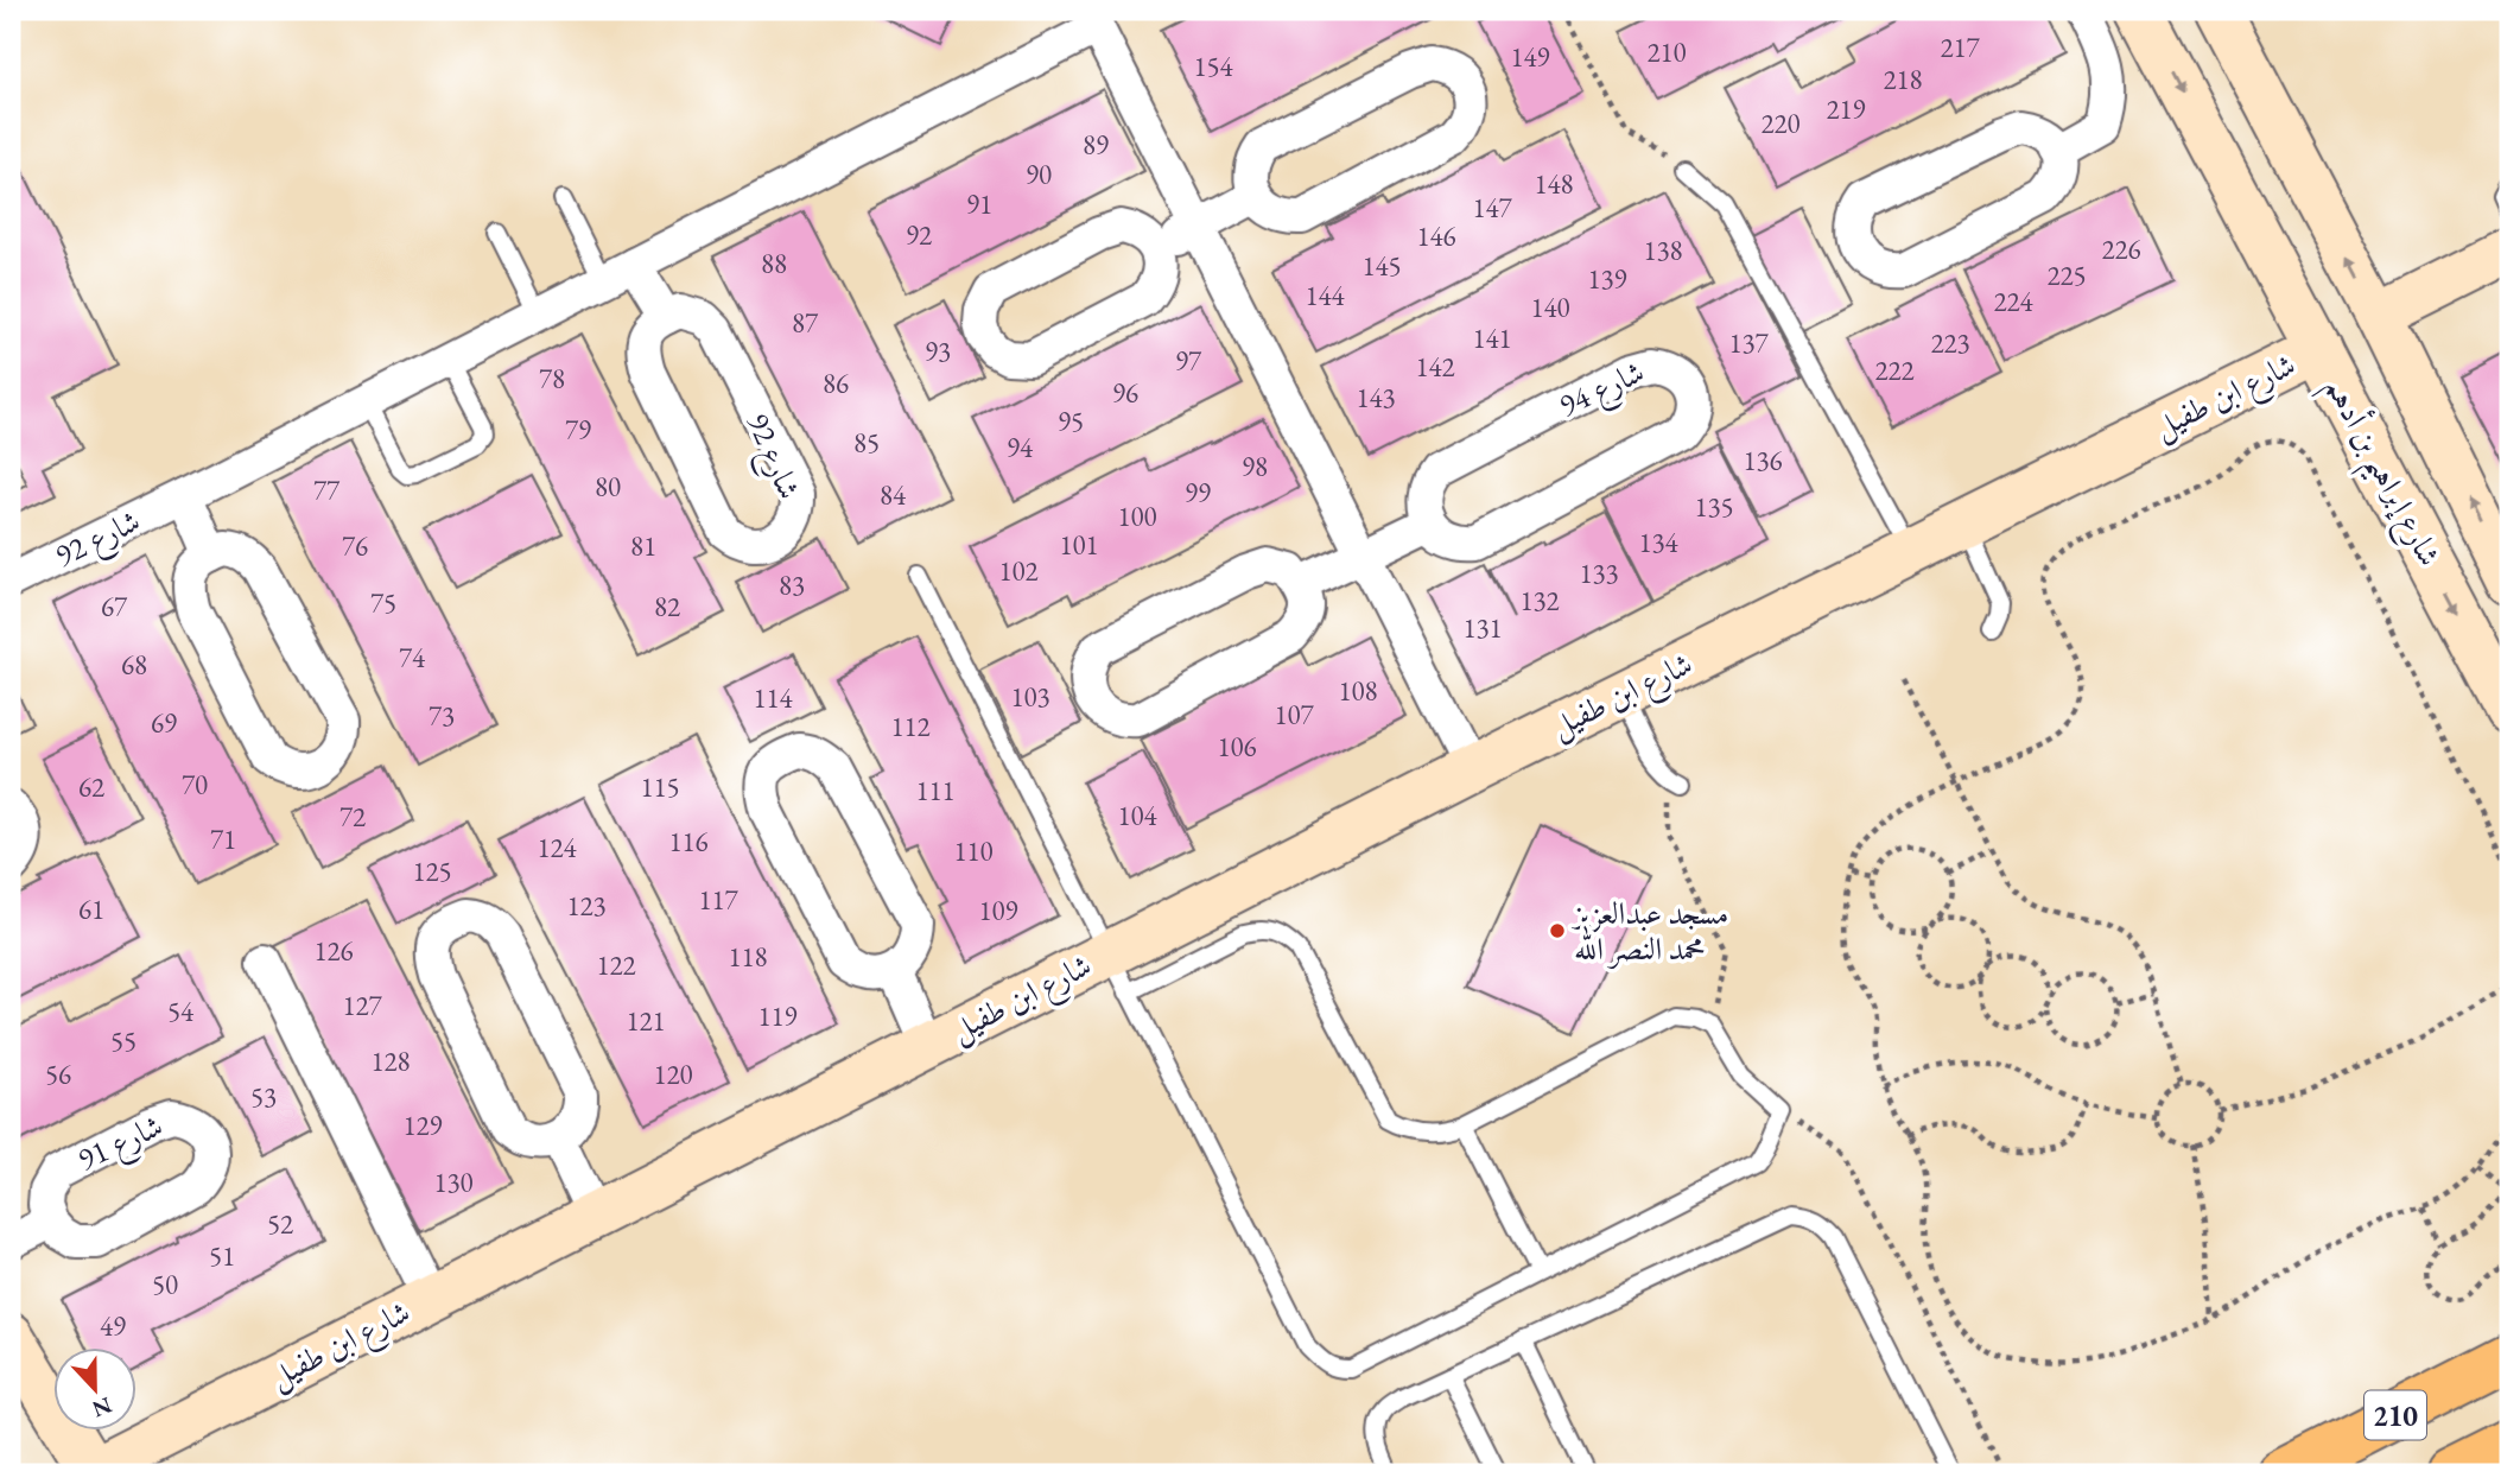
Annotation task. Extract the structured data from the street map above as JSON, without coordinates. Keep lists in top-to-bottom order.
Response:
{
  "streets": {
    "main road": ["210"],
    "street": [
      "شارع 94",
      "شارع ابن طفيل",
      "شارع 92",
      "شارع إبراهيم بن أدهم",
      "شارع 91"
    ]
  },
  "crossings": [
    ["شارع ابن طفيل", "شارع إبراهيم بن أدهم"]
  ],
  "places": ["مسجد عبدالعزيز محمد النصر الله"],
  "house_numbers": [
    "217",
    "210",
    "149",
    "154",
    "218",
    "219",
    "220",
    "89",
    "90",
    "148",
    "91",
    "147",
    "92",
    "146",
    "226",
    "138",
    "88",
    "145",
    "225",
    "139",
    "144",
    "224",
    "140",
    "87",
    "141",
    "137",
    "223",
    "93",
    "97",
    "142",
    "222",
    "78",
    "86",
    "96",
    "143",
    "95",
    "79",
    "85",
    "94",
    "136",
    "98",
    "80",
    "77",
    "99",
    "84",
    "135",
    "100",
    "134",
    "101",
    "76",
    "81",
    "102",
    "133",
    "83",
    "132",
    "75",
    "67",
    "82",
    "131",
    "74",
    "68",
    "108",
    "103",
    "114",
    "107",
    "73",
    "69",
    "112",
    "106",
    "70",
    "62",
    "115",
    "111",
    "104",
    "72",
    "71",
    "116",
    "124",
    "110",
    "125",
    "117",
    "123",
    "61",
    "109",
    "126",
    "118",
    "122",
    "127",
    "54",
    "119",
    "121",
    "55",
    "128",
    "56",
    "120",
    "53",
    "129",
    "130",
    "52",
    "51",
    "50",
    "49"
  ],
  "north": "bottom"
}
